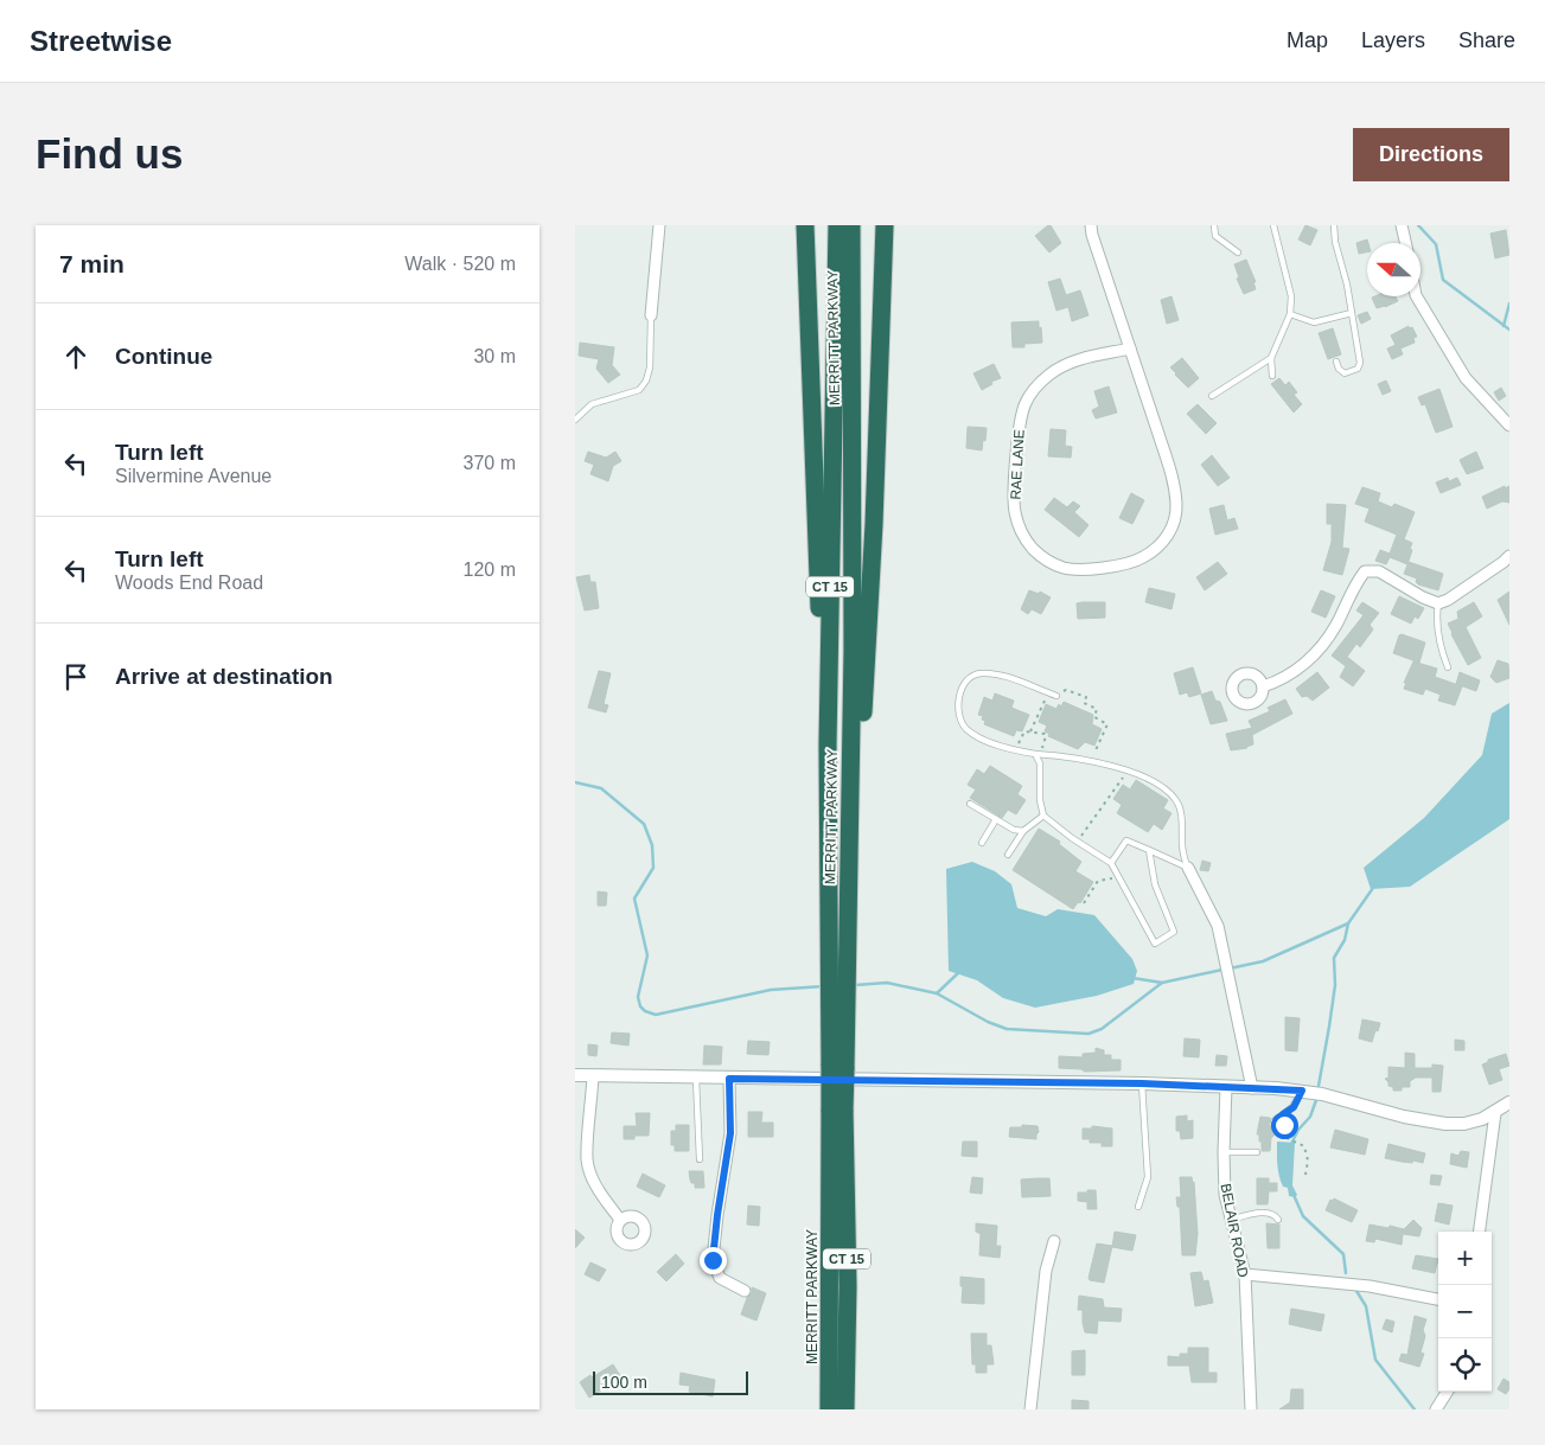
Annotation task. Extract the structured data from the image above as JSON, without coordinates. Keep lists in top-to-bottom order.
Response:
{
  "streets": {
    "highway": ["MERRITT PARKWAY", "CT 15"],
    "street": ["RAE LANE", "BELAIR ROAD"]
  },
  "scale_bar": "100 m",
  "north": "left",
  "page": {
    "header": "Streetwise",
    "nav": ["Map", "Layers", "Share"],
    "buttons": "Directions",
    "title": "Find us",
    "heading": ["7 min", "Walk · 520 m"],
    "list": [
      ["Continue", "30 m"],
      ["Turn left", "Silvermine Avenue", "370 m"],
      ["Turn left", "Woods End Road", "120 m"],
      "Arrive at destination"
    ],
    "map_buttons": ["+", "−"],
    "scale": "100 m"
  }
}
